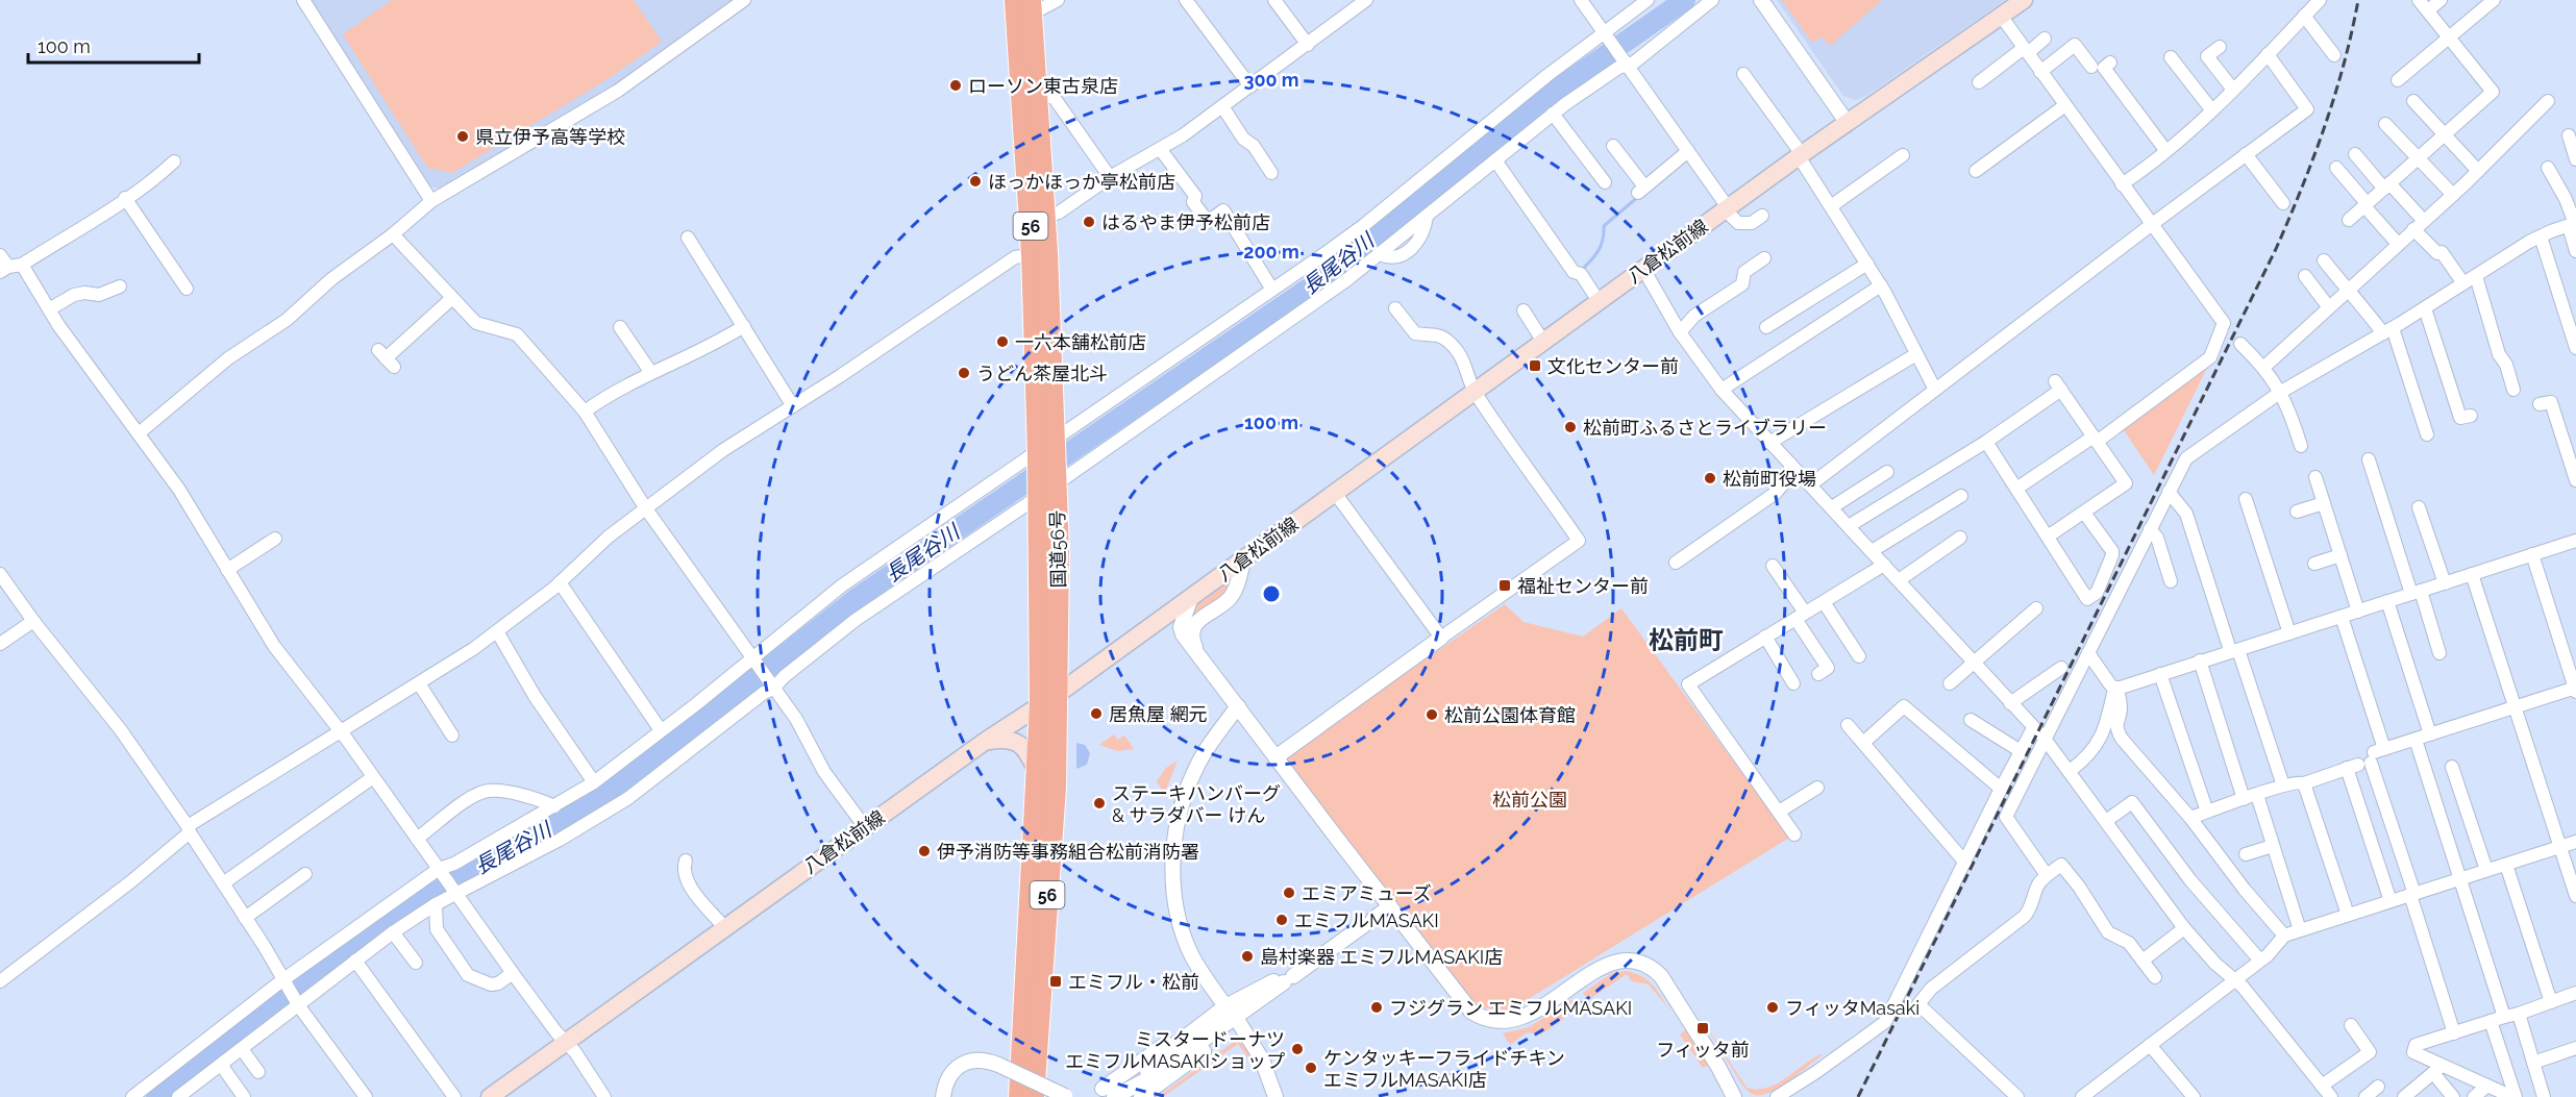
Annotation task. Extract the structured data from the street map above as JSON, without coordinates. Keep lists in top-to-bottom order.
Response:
{
  "streets": {
    "highway": ["56", "国道56号"],
    "main road": ["八倉松前線"]
  },
  "crossings": [
    ["八倉松前線", "国道56号"]
  ],
  "districts": ["松前町"],
  "water": ["長尾谷川"],
  "parks": ["松前公園"],
  "places": {
    "other": [
      "ローソン東古泉店",
      "県立伊予高等学校",
      "ほっかほっか亭松前店",
      "はるやま伊予松前店",
      "一六本舗松前店",
      "うどん茶屋北斗",
      "松前町ふるさとライブラリー",
      "松前町役場",
      "居魚屋 網元",
      "松前公園体育館",
      "ステーキハンバーグ & サラダバー けん",
      "伊予消防等事務組合松前消防署",
      "エミアミューズ",
      "エミフルMASAKI",
      "島村楽器 エミフルMASAKI店",
      "フジグラン エミフルMASAKI",
      "フィッタMasaki",
      "ミスタードーナツ エミフルMASAKIショップ",
      "ケンタッキーフライドチキン エミフルMASAKI店"
    ],
    "transit": [
      "文化センター前",
      "福祉センター前",
      "エミフル・松前",
      "フィッタ前"
    ]
  },
  "scale_bar": "100 m",
  "rings": ["300 m", "200 m", "100 m"]
}
